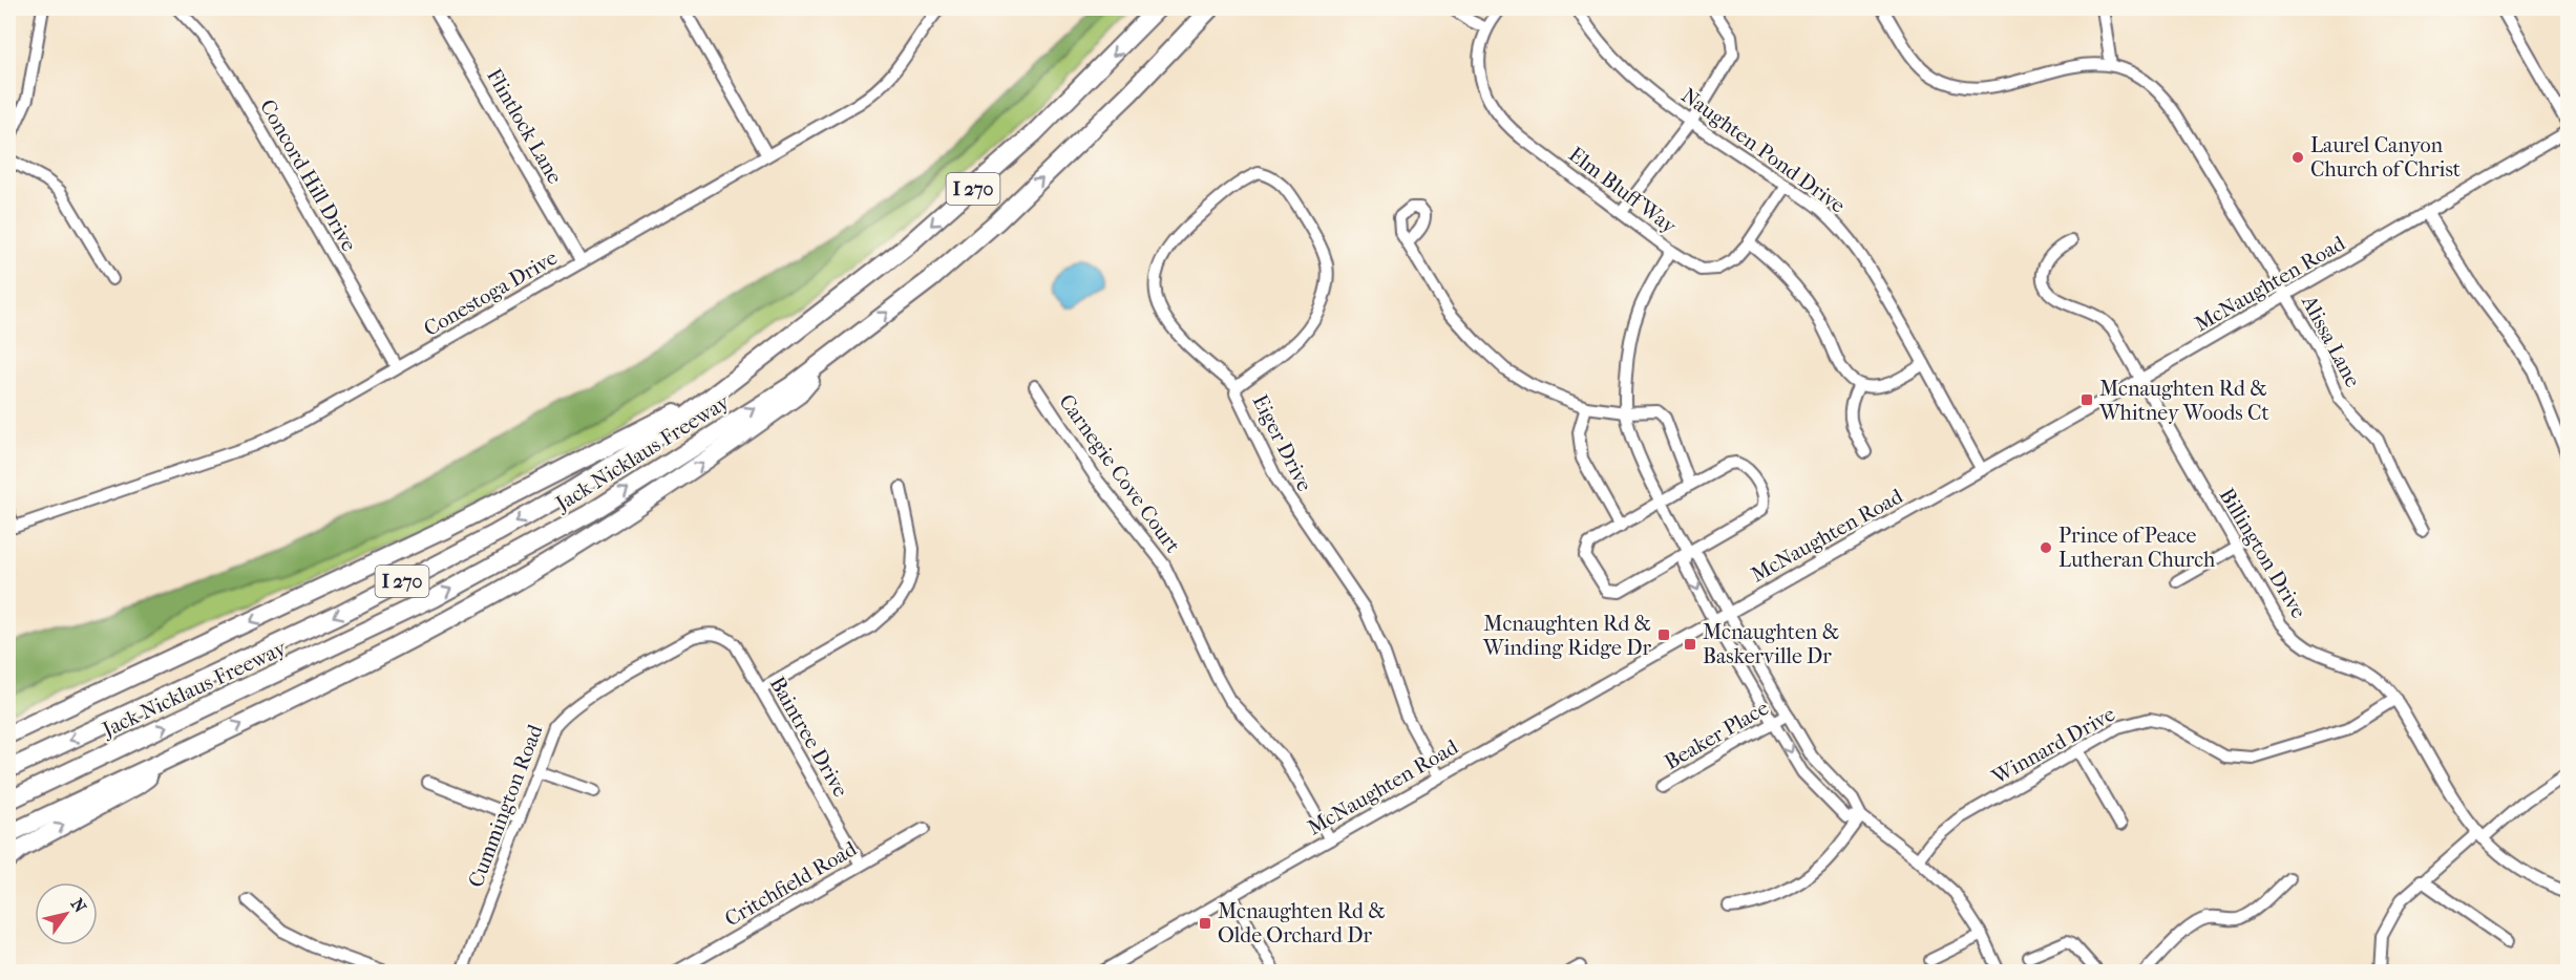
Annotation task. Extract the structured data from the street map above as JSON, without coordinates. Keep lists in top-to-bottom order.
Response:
{
  "streets": {
    "highway": ["I 270", "Jack Nicklaus Freeway"],
    "street": [
      "Flintlock Lane",
      "Naughten Pond Drive",
      "Concord Hill Drive",
      "Elm Bluff Way",
      "McNaughten Road",
      "Conestoga Drive",
      "Alissa Lane",
      "Eiger Drive",
      "Carnegie Cove Court",
      "Billington Drive",
      "Beaker Place",
      "Baintree Drive",
      "Winnard Drive",
      "Cummington Road",
      "Critchfield Road"
    ]
  },
  "crossings": [
    ["Flintlock Lane", "Conestoga Drive"],
    ["Naughten Pond Drive", "Elm Bluff Way"],
    ["Naughten Pond Drive", "McNaughten Road"],
    ["Concord Hill Drive", "Conestoga Drive"],
    ["McNaughten Road", "Alissa Lane"],
    ["McNaughten Road", "Eiger Drive"],
    ["McNaughten Road", "Carnegie Cove Court"],
    ["McNaughten Road", "Billington Drive"],
    ["Billington Drive", "Winnard Drive"],
    ["Baintree Drive", "Cummington Road"],
    ["Baintree Drive", "Critchfield Road"]
  ],
  "places": {
    "other": ["Laurel Canyon Church of Christ", "Prince of Peace Lutheran Church"],
    "transit": [
      "Mcnaughten Rd & Whitney Woods Ct",
      "Mcnaughten Rd & Winding Ridge Dr",
      "Mcnaughten & Baskerville Dr",
      "Mcnaughten Rd & Olde Orchard Dr"
    ]
  },
  "north": "top right"
}
